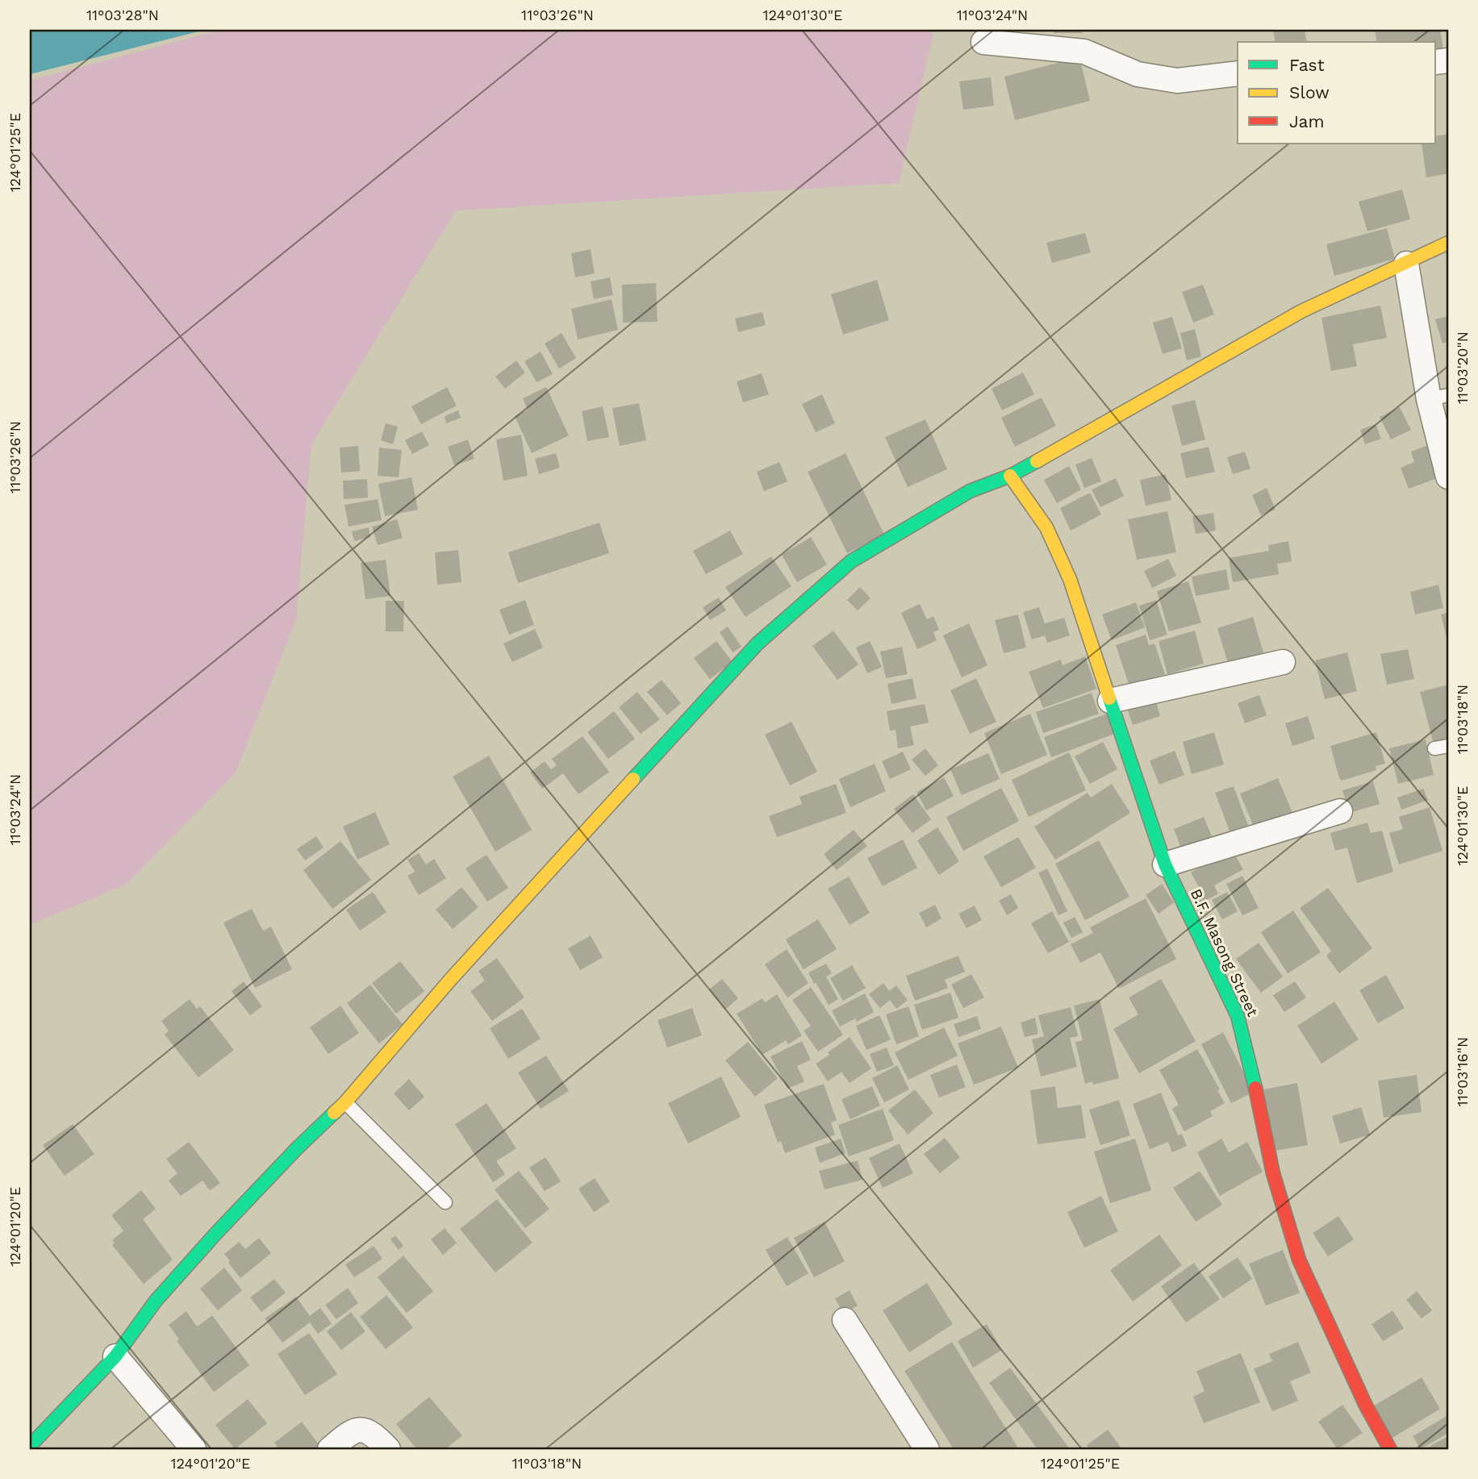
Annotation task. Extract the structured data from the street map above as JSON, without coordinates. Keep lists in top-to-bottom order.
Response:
{
  "streets": {
    "street": ["B.F. Masong Street"]
  },
  "legend": ["Fast", "Slow", "Jam"],
  "coordinates": [
    "11°03'28\"N",
    "11°03'26\"N",
    "124°01'30\"E",
    "11°03'24\"N",
    "124°01'25\"E",
    "11°03'20\"N",
    "11°03'18\"N",
    "11°03'16\"N",
    "124°01'20\"E"
  ]
}
